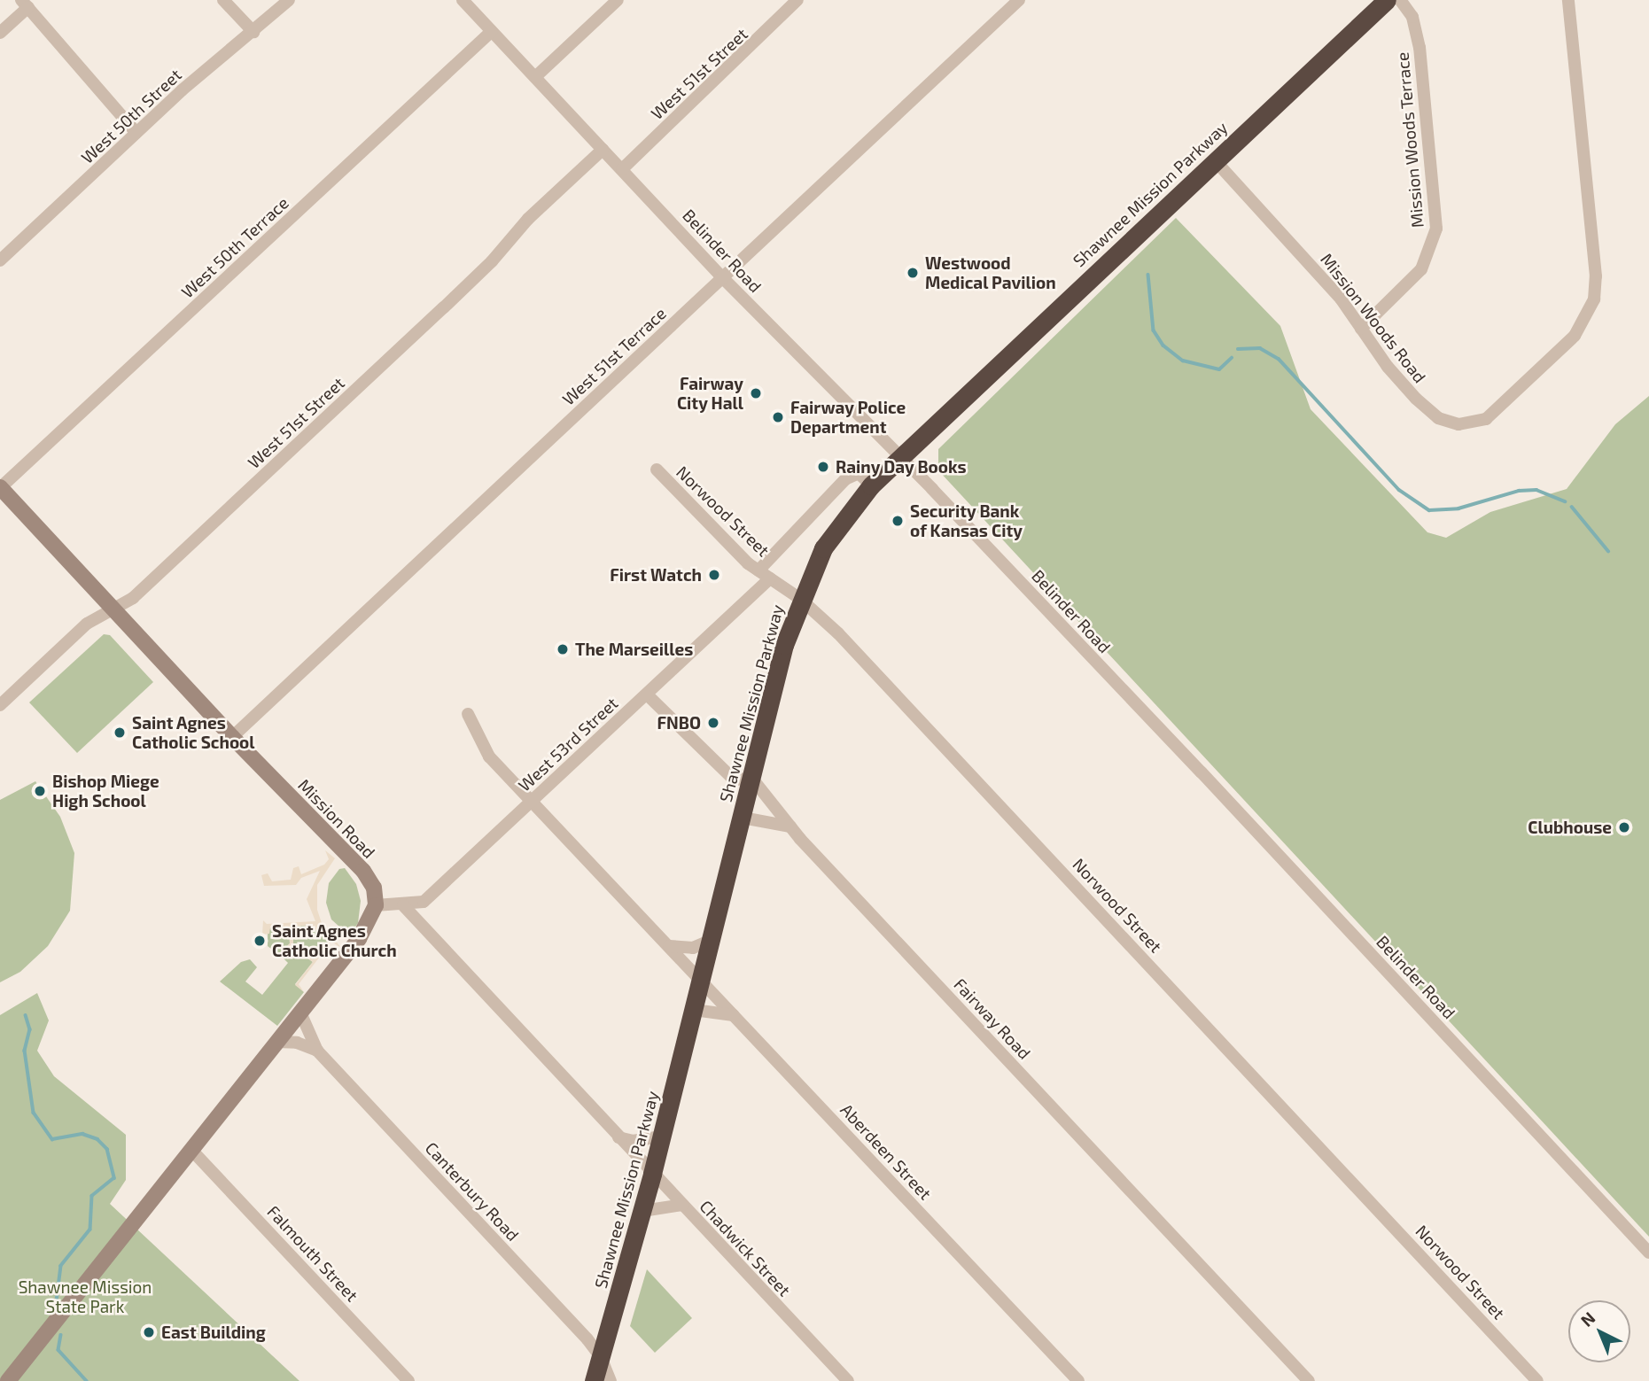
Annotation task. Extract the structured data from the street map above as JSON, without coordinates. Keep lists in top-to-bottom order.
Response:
{
  "streets": {
    "highway": ["Shawnee Mission Parkway"],
    "main road": ["Mission Road"],
    "street": [
      "West 51st Street",
      "West 50th Street",
      "Mission Woods Terrace",
      "West 50th Terrace",
      "Belinder Road",
      "Mission Woods Road",
      "West 51st Terrace",
      "Norwood Street",
      "West 53rd Street",
      "Fairway Road",
      "Aberdeen Street",
      "Canterbury Road",
      "Chadwick Street",
      "Falmouth Street"
    ]
  },
  "crossings": [
    ["West 51st Street", "Belinder Road"],
    ["West 51st Street", "Mission Road"],
    ["Mission Woods Terrace", "Mission Woods Road"],
    ["Shawnee Mission Parkway", "Belinder Road"],
    ["Shawnee Mission Parkway", "Mission Woods Road"],
    ["Shawnee Mission Parkway", "Norwood Street"],
    ["Shawnee Mission Parkway", "Fairway Road"],
    ["Shawnee Mission Parkway", "Aberdeen Street"],
    ["Shawnee Mission Parkway", "Canterbury Road"],
    ["Shawnee Mission Parkway", "Chadwick Street"],
    ["West 50th Terrace", "Belinder Road"],
    ["West 50th Terrace", "Mission Road"],
    ["Belinder Road", "West 51st Terrace"],
    ["West 51st Terrace", "Mission Road"],
    ["Norwood Street", "West 53rd Street"],
    ["West 53rd Street", "Mission Road"],
    ["West 53rd Street", "Aberdeen Street"],
    ["West 53rd Street", "Chadwick Street"]
  ],
  "parks": ["Shawnee Mission State Park"],
  "places": [
    "Westwood Medical Pavilion",
    "Fairway City Hall",
    "Fairway Police Department",
    "Rainy Day Books",
    "Security Bank of Kansas City",
    "First Watch",
    "The Marseilles",
    "FNBO",
    "Saint Agnes Catholic School",
    "Bishop Miege High School",
    "Clubhouse",
    "Saint Agnes Catholic Church",
    "East Building"
  ],
  "north": "top left"
}
